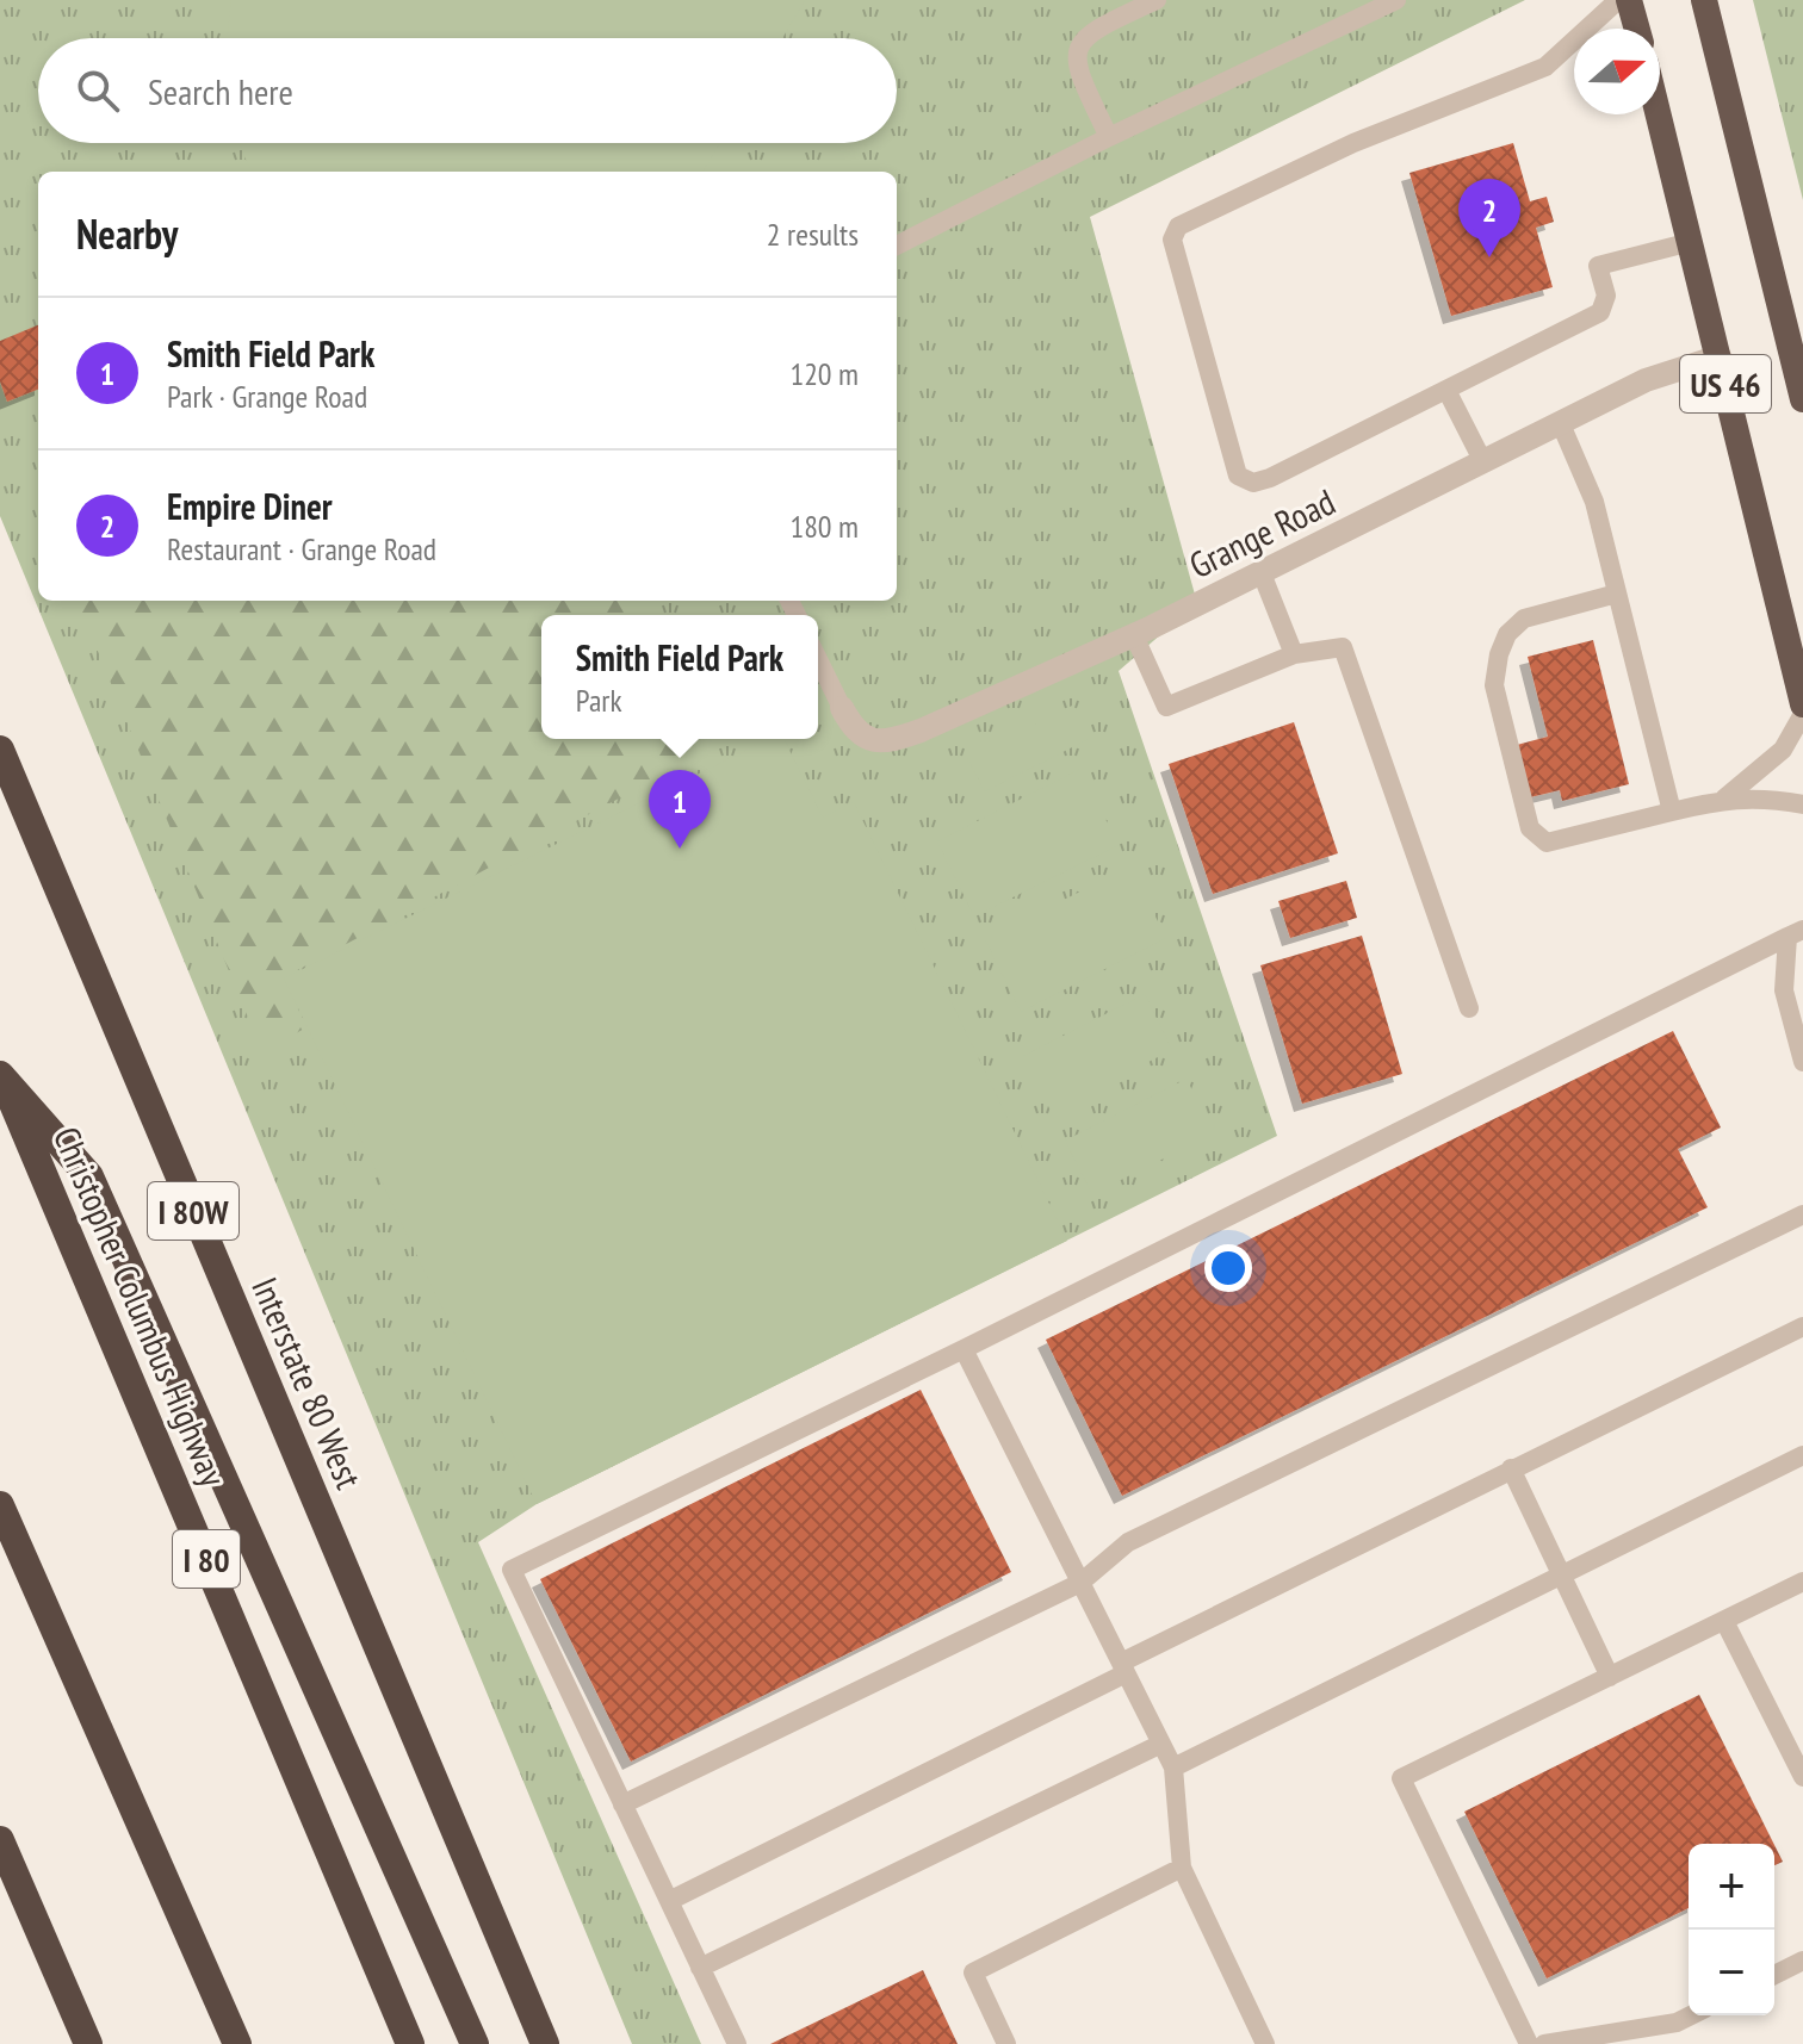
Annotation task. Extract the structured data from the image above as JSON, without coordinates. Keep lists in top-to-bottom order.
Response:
{
  "streets": {
    "highway": [
      "US 46",
      "I 80W",
      "Christopher Columbus Highway",
      "Interstate 80 West",
      "I 80"
    ],
    "street": ["Grange Road"]
  },
  "crossings": [
    ["US 46", "Grange Road"]
  ],
  "north": "right",
  "page": {
    "search": "Search here",
    "heading": ["Nearby", "2 results"],
    "pins": ["2", "1"],
    "list": [
      {
        "mark": "1",
        "name": "Smith Field Park",
        "note": "Park · Grange Road",
        "value": "120 m"
      },
      {
        "mark": "2",
        "name": "Empire Diner",
        "note": "Restaurant · Grange Road",
        "value": "180 m"
      }
    ],
    "popup": ["Smith Field Park", "Park"],
    "map_buttons": ["+", "−"]
  }
}
